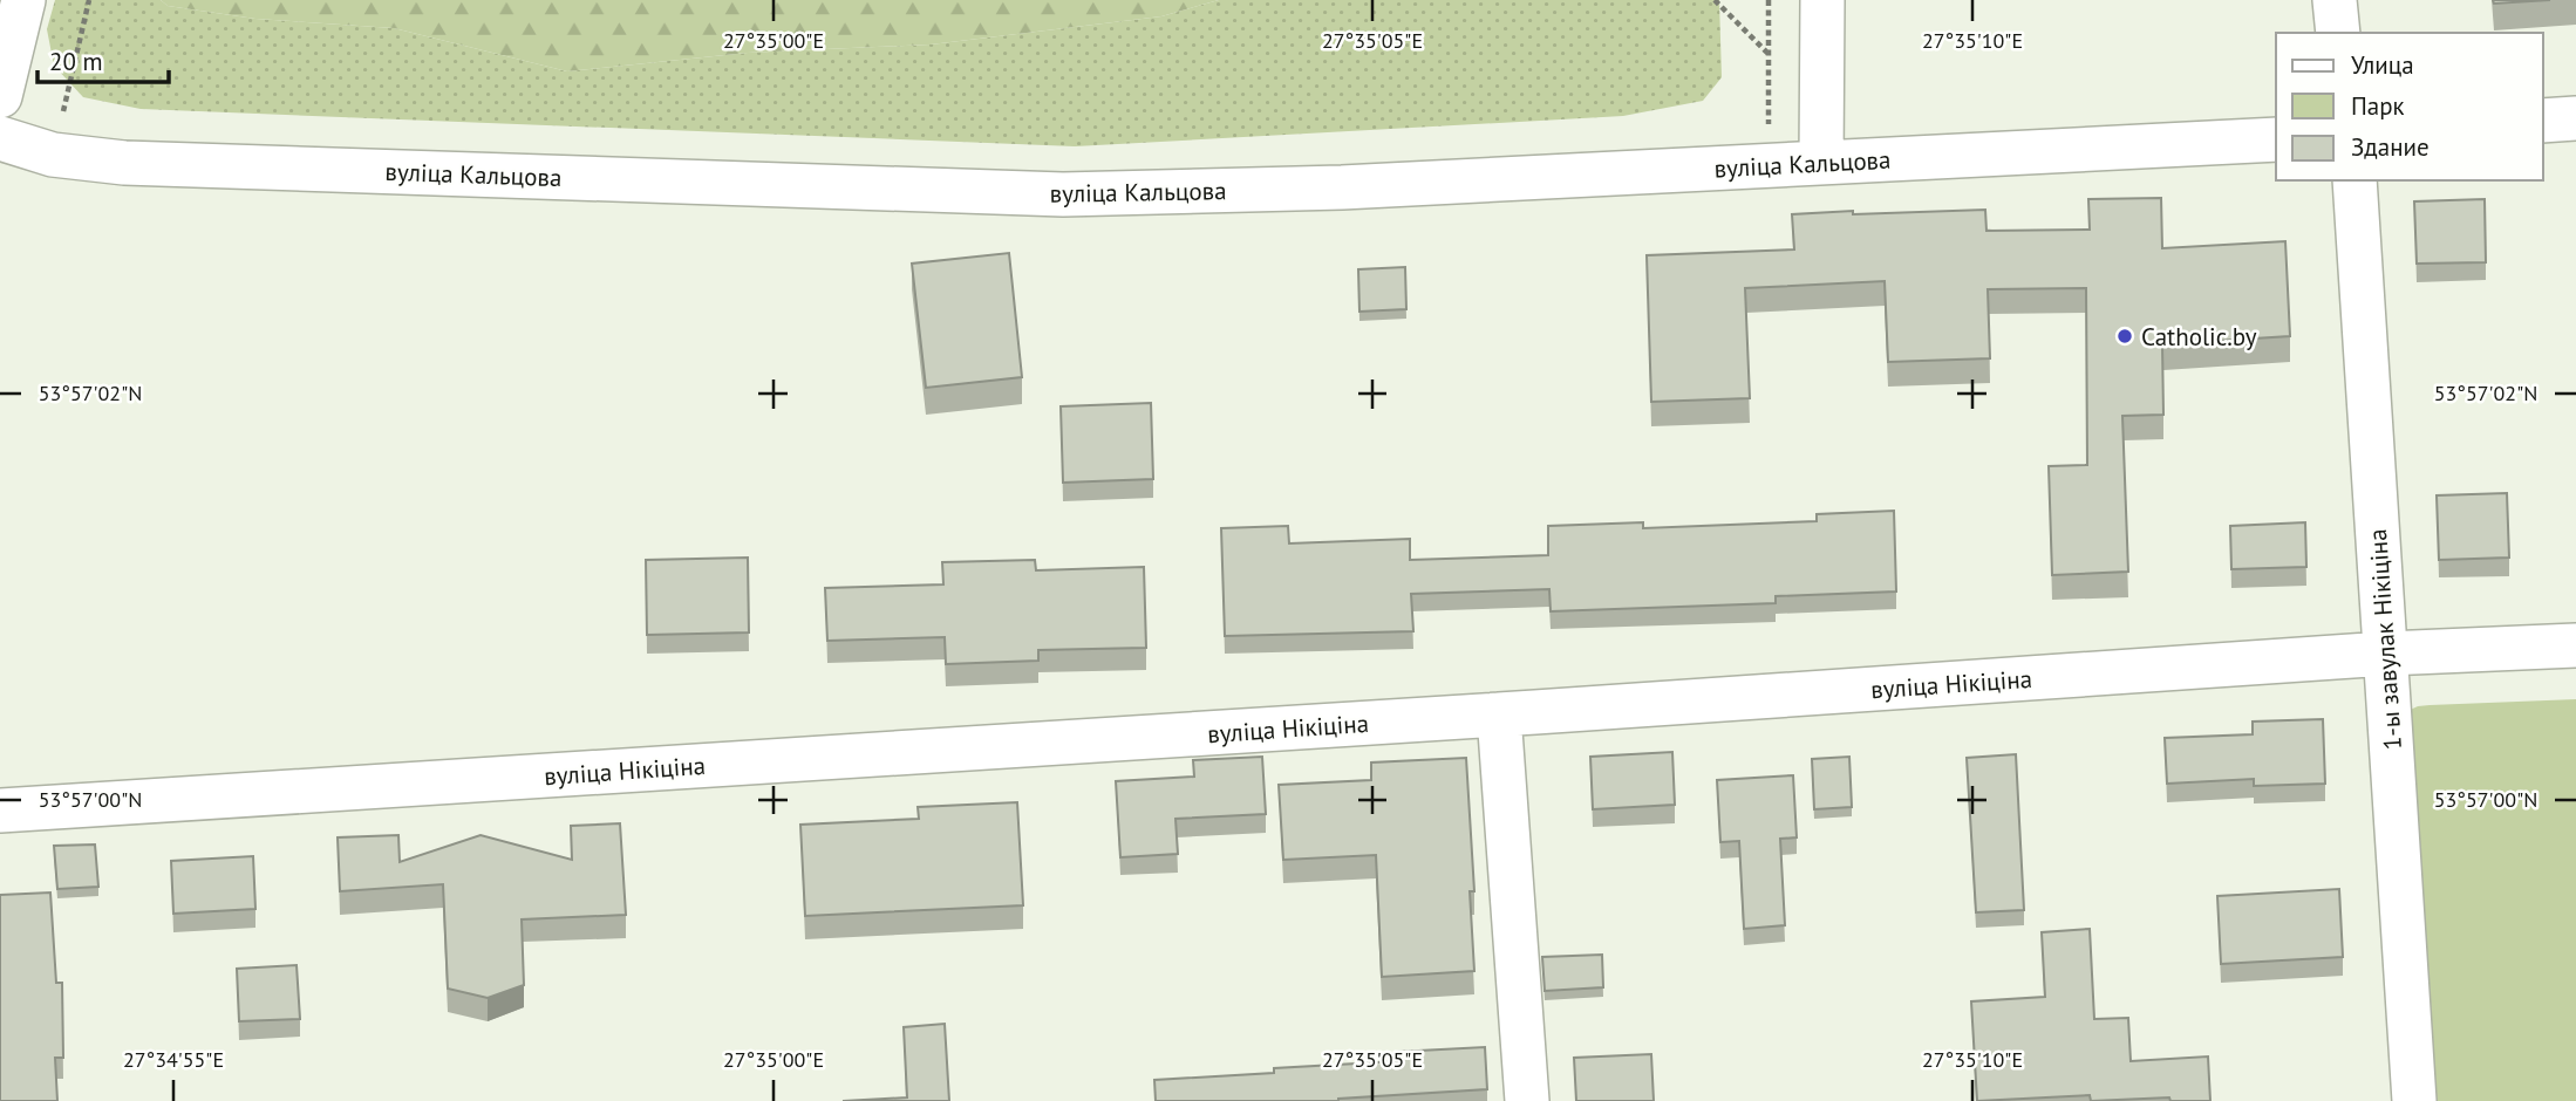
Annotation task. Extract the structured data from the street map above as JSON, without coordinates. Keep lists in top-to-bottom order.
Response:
{
  "streets": {
    "street": ["вуліца Кальцова", "1-ы завулак Нікіціна", "вуліца Нікіціна"]
  },
  "crossings": [
    ["1-ы завулак Нікіціна", "вуліца Нікіціна"]
  ],
  "places": ["Catholic.by"],
  "legend": ["Улица", "Парк", "Здание"],
  "scale_bar": "20 m",
  "coordinates": [
    "27°35'00\"E",
    "27°35'05\"E",
    "27°35'10\"E",
    "53°57'02\"N",
    "53°57'00\"N",
    "27°34'55\"E"
  ]
}
